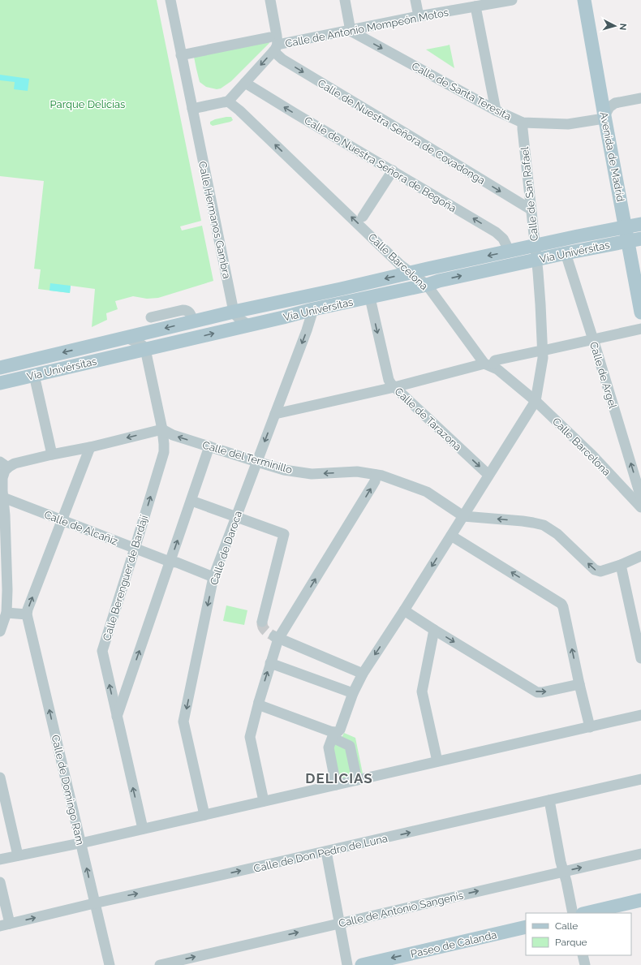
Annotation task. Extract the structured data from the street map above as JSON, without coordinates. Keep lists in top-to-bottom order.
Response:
{
  "streets": {
    "main road": ["Avenida de Madrid", "Vía Univérsitas", "Paseo de Calanda"],
    "street": [
      "Calle de Antonio Mompeón Motos",
      "Calle de Santa Teresita",
      "Calle de Nuestra Señora de Covadonga",
      "Calle de Nuestra Señora de Begoña",
      "Calle de San Rafael",
      "Calle Hermanos Gambra",
      "Calle Barcelona",
      "Calle de Argel",
      "Calle de Tarazona",
      "Calle del Terminillo",
      "Calle de Alcañiz",
      "Calle de Daroca",
      "Calle Berenguer de Bardají",
      "Calle de Domingo Ram",
      "Calle de Don Pedro de Luna",
      "Calle de Antonio Sangenis"
    ]
  },
  "crossings": [
    ["Calle de Antonio Mompeón Motos", "Calle de Santa Teresita"],
    ["Calle de Antonio Mompeón Motos", "Calle de Nuestra Señora de Covadonga"],
    ["Calle de Antonio Mompeón Motos", "Calle de Nuestra Señora de Begoña"],
    ["Calle de Antonio Mompeón Motos", "Calle Hermanos Gambra"],
    ["Calle de Antonio Mompeón Motos", "Calle Barcelona"],
    ["Calle de Santa Teresita", "Avenida de Madrid"],
    ["Calle de Santa Teresita", "Calle de San Rafael"],
    ["Calle de Nuestra Señora de Covadonga", "Calle de San Rafael"],
    ["Avenida de Madrid", "Vía Univérsitas"],
    ["Calle de Nuestra Señora de Begoña", "Vía Univérsitas"],
    ["Calle de San Rafael", "Vía Univérsitas"],
    ["Calle de San Rafael", "Calle Barcelona"],
    ["Calle Hermanos Gambra", "Vía Univérsitas"],
    ["Vía Univérsitas", "Calle Barcelona"],
    ["Vía Univérsitas", "Calle de Argel"],
    ["Vía Univérsitas", "Calle de Tarazona"],
    ["Vía Univérsitas", "Calle de Daroca"],
    ["Vía Univérsitas", "Calle Berenguer de Bardají"],
    ["Calle del Terminillo", "Calle de Daroca"],
    ["Calle del Terminillo", "Calle Berenguer de Bardají"],
    ["Calle de Alcañiz", "Calle de Daroca"],
    ["Calle de Alcañiz", "Calle Berenguer de Bardají"],
    ["Calle de Domingo Ram", "Calle de Don Pedro de Luna"]
  ],
  "one_way": [
    "Calle de Santa Teresita",
    "Calle de Nuestra Señora de Covadonga",
    "Calle de Nuestra Señora de Begoña",
    "Calle Barcelona",
    "Calle de Argel",
    "Calle de Tarazona",
    "Calle del Terminillo",
    "Calle de Antonio Sangenis",
    "Paseo de Calanda"
  ],
  "districts": ["DELICIAS"],
  "parks": ["Parque Delicias"],
  "legend": ["Calle", "Parque"],
  "north": "right"
}
